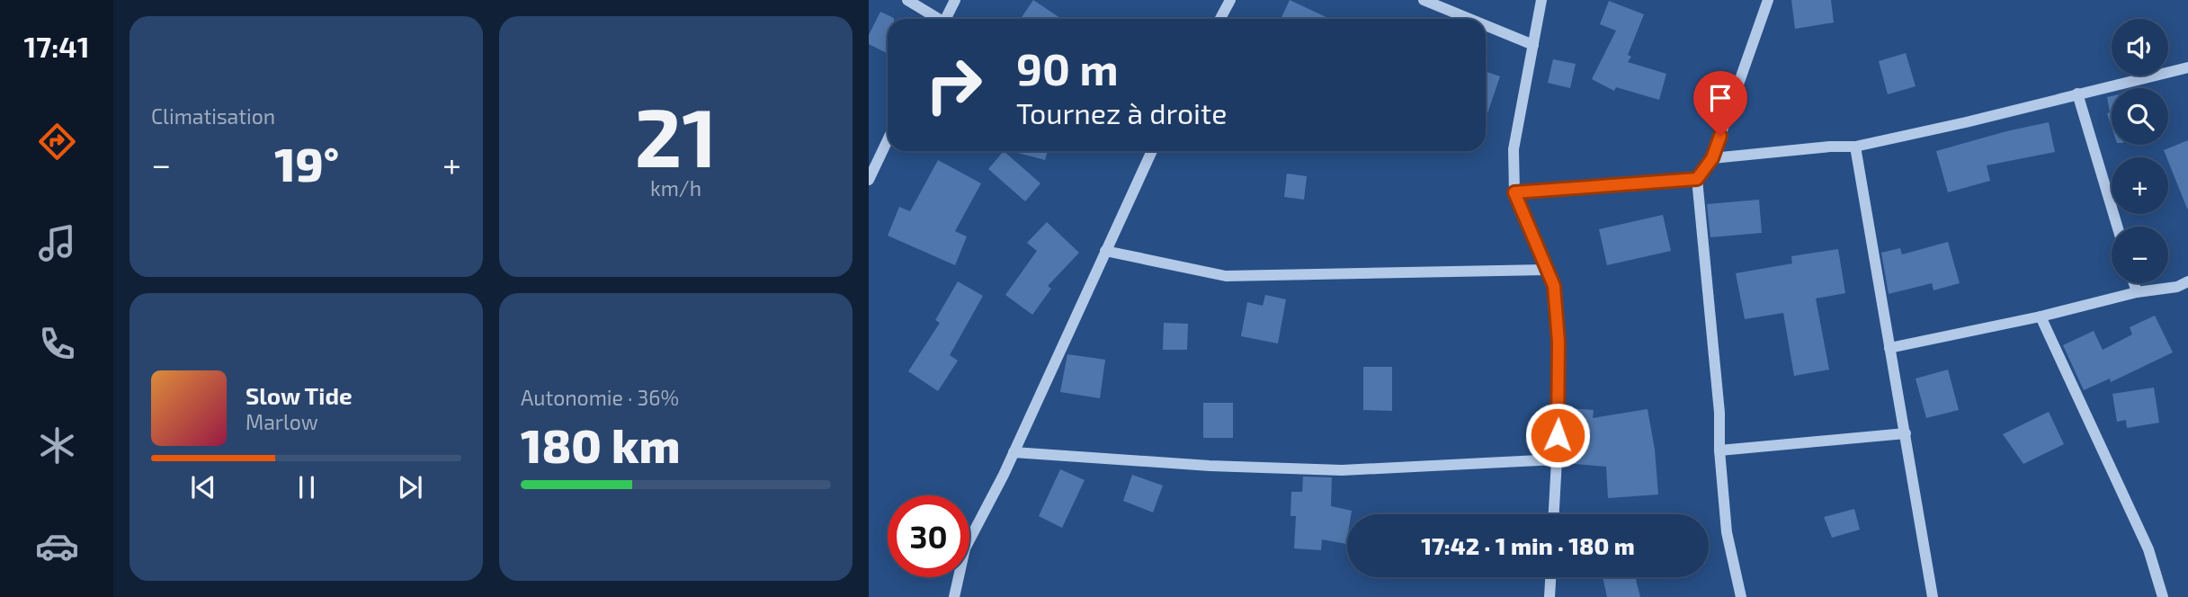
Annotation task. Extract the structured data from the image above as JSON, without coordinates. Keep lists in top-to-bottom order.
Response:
{
  "page": {
    "tabs": "17:41",
    "tile": [
      "Climatisation",
      ["21", "km/h"],
      ["Autonomie · 36%", "180 km"]
    ],
    "map_buttons": ["+", "−"],
    "turn": ["90 m", "Tournez à droite"],
    "heat": ["−", "19°", "+"],
    "song": ["Slow Tide", "Marlow"],
    "limit": "30",
    "trip": "17:42 · 1 min · 180 m"
  }
}
